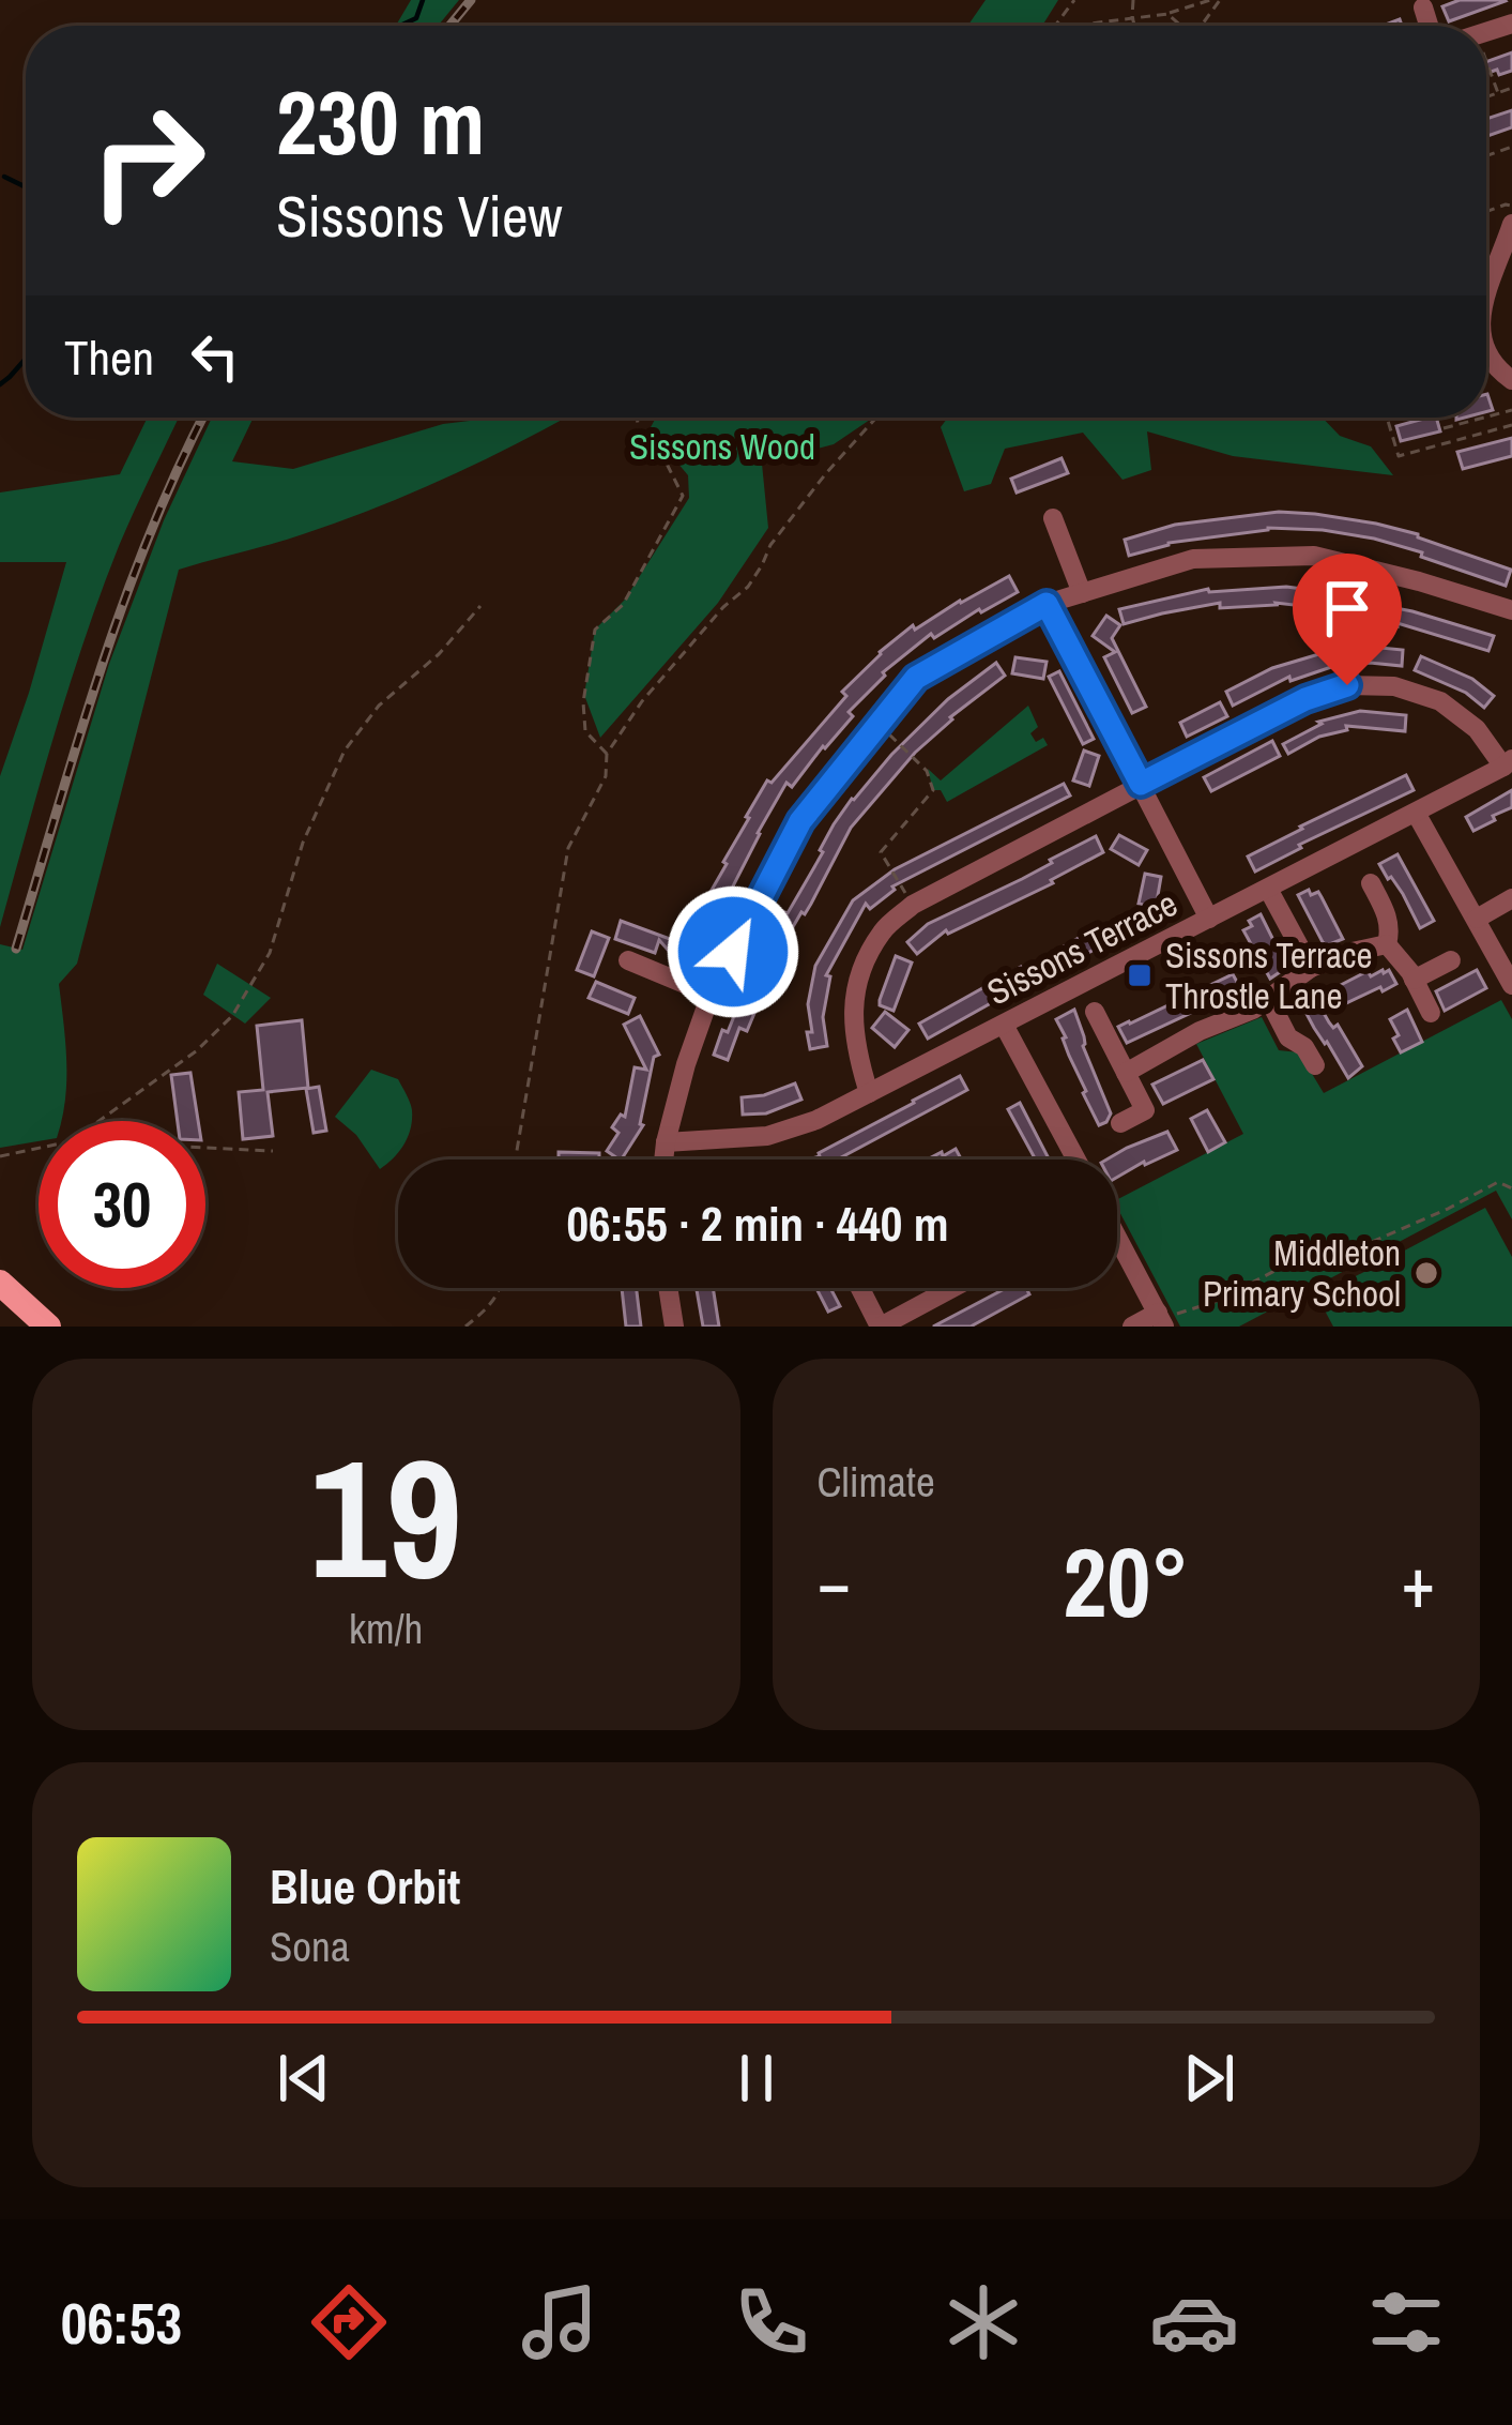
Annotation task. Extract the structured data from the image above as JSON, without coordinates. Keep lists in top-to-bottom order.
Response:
{
  "streets": {
    "street": ["Sissons Terrace"]
  },
  "parks": ["Sissons Wood"],
  "places": {
    "transit": ["Sissons Terrace Throstle Lane"],
    "other": ["Middleton Primary School"]
  },
  "page": {
    "turn": ["230 m", "Sissons View"],
    "then": "Then",
    "limit": "30",
    "trip": "06:55 · 2 min · 440 m",
    "tile": [
      ["19", "km/h"],
      "Climate"
    ],
    "heat": ["−", "20°", "+"],
    "song": ["Blue Orbit", "Sona"],
    "tabs": "06:53"
  }
}
